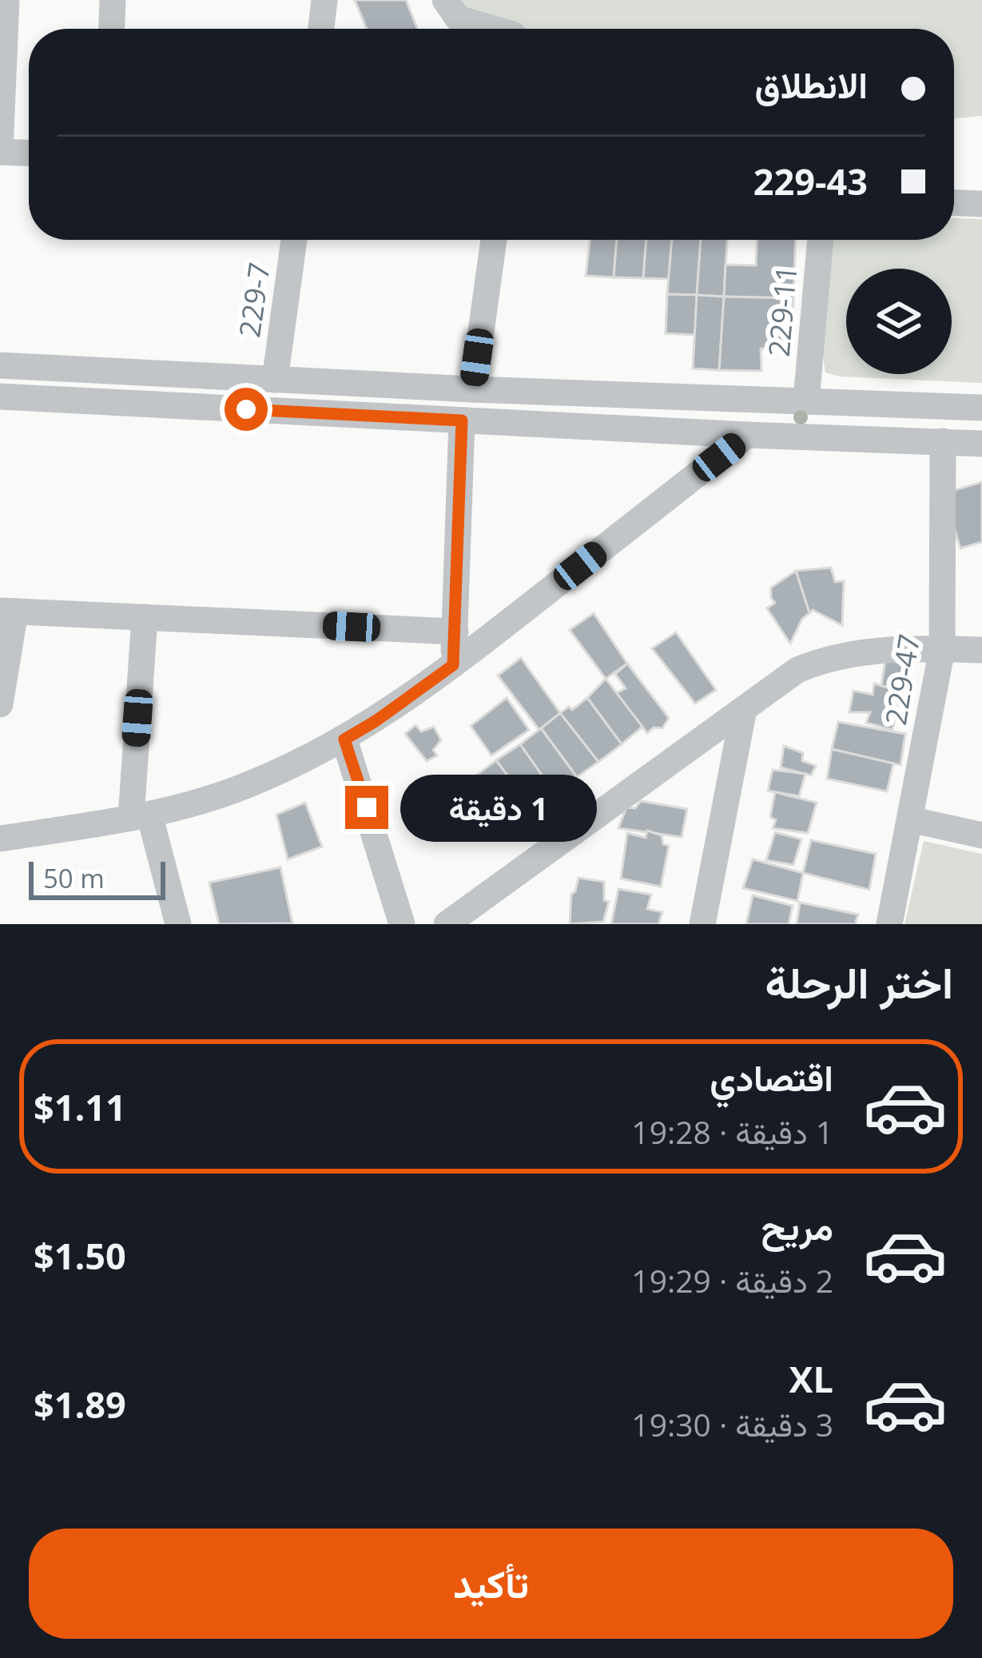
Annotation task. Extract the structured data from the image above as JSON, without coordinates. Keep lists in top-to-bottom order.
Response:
{
  "streets": {
    "street": ["229-7", "229-11", "229-47"]
  },
  "scale_bar": "50 m",
  "page": {
    "banner": ["الانطلاق", "229-43"],
    "bubble": "1 دقيقة",
    "scale": "50 m",
    "heading": "اختر الرحلة",
    "list": [
      {
        "name": "اقتصادي",
        "note": "1 دقيقة · 19:28",
        "value": "$1.11"
      },
      {
        "name": "مريح",
        "note": "2 دقيقة · 19:29",
        "value": "$1.50"
      },
      {
        "name": "XL",
        "note": "3 دقيقة · 19:30",
        "value": "$1.89"
      }
    ],
    "buttons": "تأكيد"
  }
}
